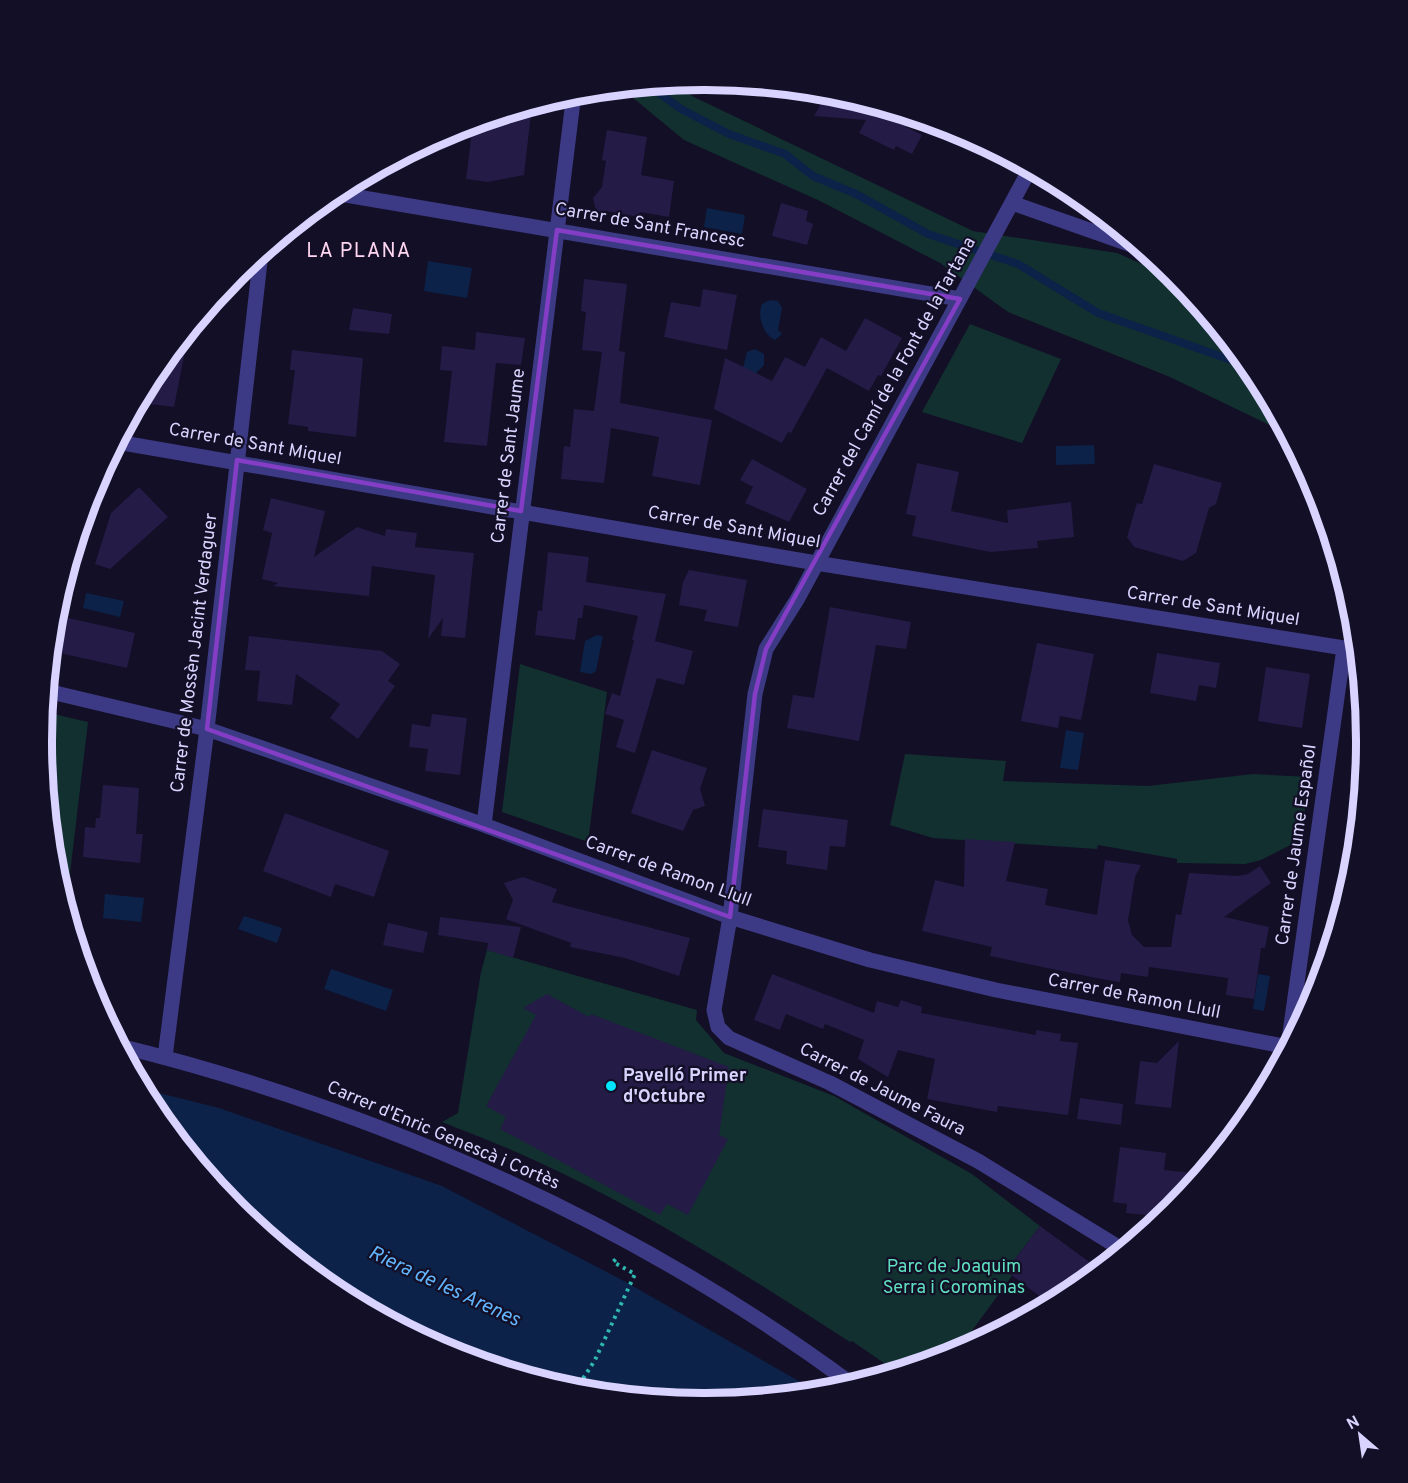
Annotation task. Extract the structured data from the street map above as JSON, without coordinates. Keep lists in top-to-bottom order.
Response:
{
  "streets": {
    "street": [
      "Carrer de Sant Francesc",
      "Carrer del Camí de la Font de la Tartana",
      "Carrer de Sant Miquel",
      "Carrer de Sant Jaume",
      "Carrer de Mossèn Jacint Verdaguer",
      "Carrer de Jaume Español",
      "Carrer de Ramon Llull",
      "Carrer de Jaume Faura",
      "Carrer d'Enric Genescà i Cortès"
    ]
  },
  "crossings": [
    ["Carrer de Sant Francesc", "Carrer del Camí de la Font de la Tartana"],
    ["Carrer de Sant Francesc", "Carrer de Sant Jaume"],
    ["Carrer del Camí de la Font de la Tartana", "Carrer de Sant Miquel"],
    ["Carrer del Camí de la Font de la Tartana", "Carrer de Ramon Llull"],
    ["Carrer del Camí de la Font de la Tartana", "Carrer de Jaume Faura"],
    ["Carrer de Sant Miquel", "Carrer de Sant Jaume"],
    ["Carrer de Sant Miquel", "Carrer de Mossèn Jacint Verdaguer"],
    ["Carrer de Sant Miquel", "Carrer de Jaume Español"],
    ["Carrer de Sant Jaume", "Carrer de Ramon Llull"],
    ["Carrer de Mossèn Jacint Verdaguer", "Carrer de Ramon Llull"],
    ["Carrer de Mossèn Jacint Verdaguer", "Carrer d'Enric Genescà i Cortès"],
    ["Carrer de Ramon Llull", "Carrer de Jaume Faura"]
  ],
  "districts": ["LA PLANA"],
  "water": ["Riera de les Arenes"],
  "parks": ["Parc de Joaquim Serra i Corominas"],
  "places": ["Pavelló Primer d'Octubre"],
  "north": "top left"
}
